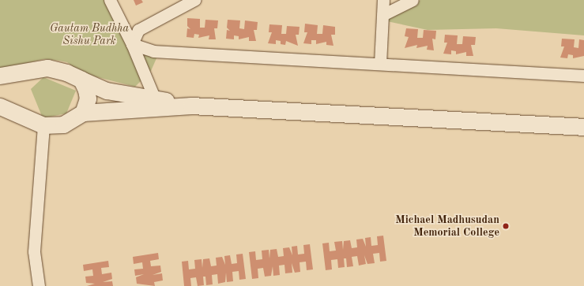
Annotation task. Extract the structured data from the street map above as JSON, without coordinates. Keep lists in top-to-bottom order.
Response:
{
  "parks": ["Gautam Budhha Sishu Park"],
  "places": ["Michael Madhusudan Memorial College"]
}
